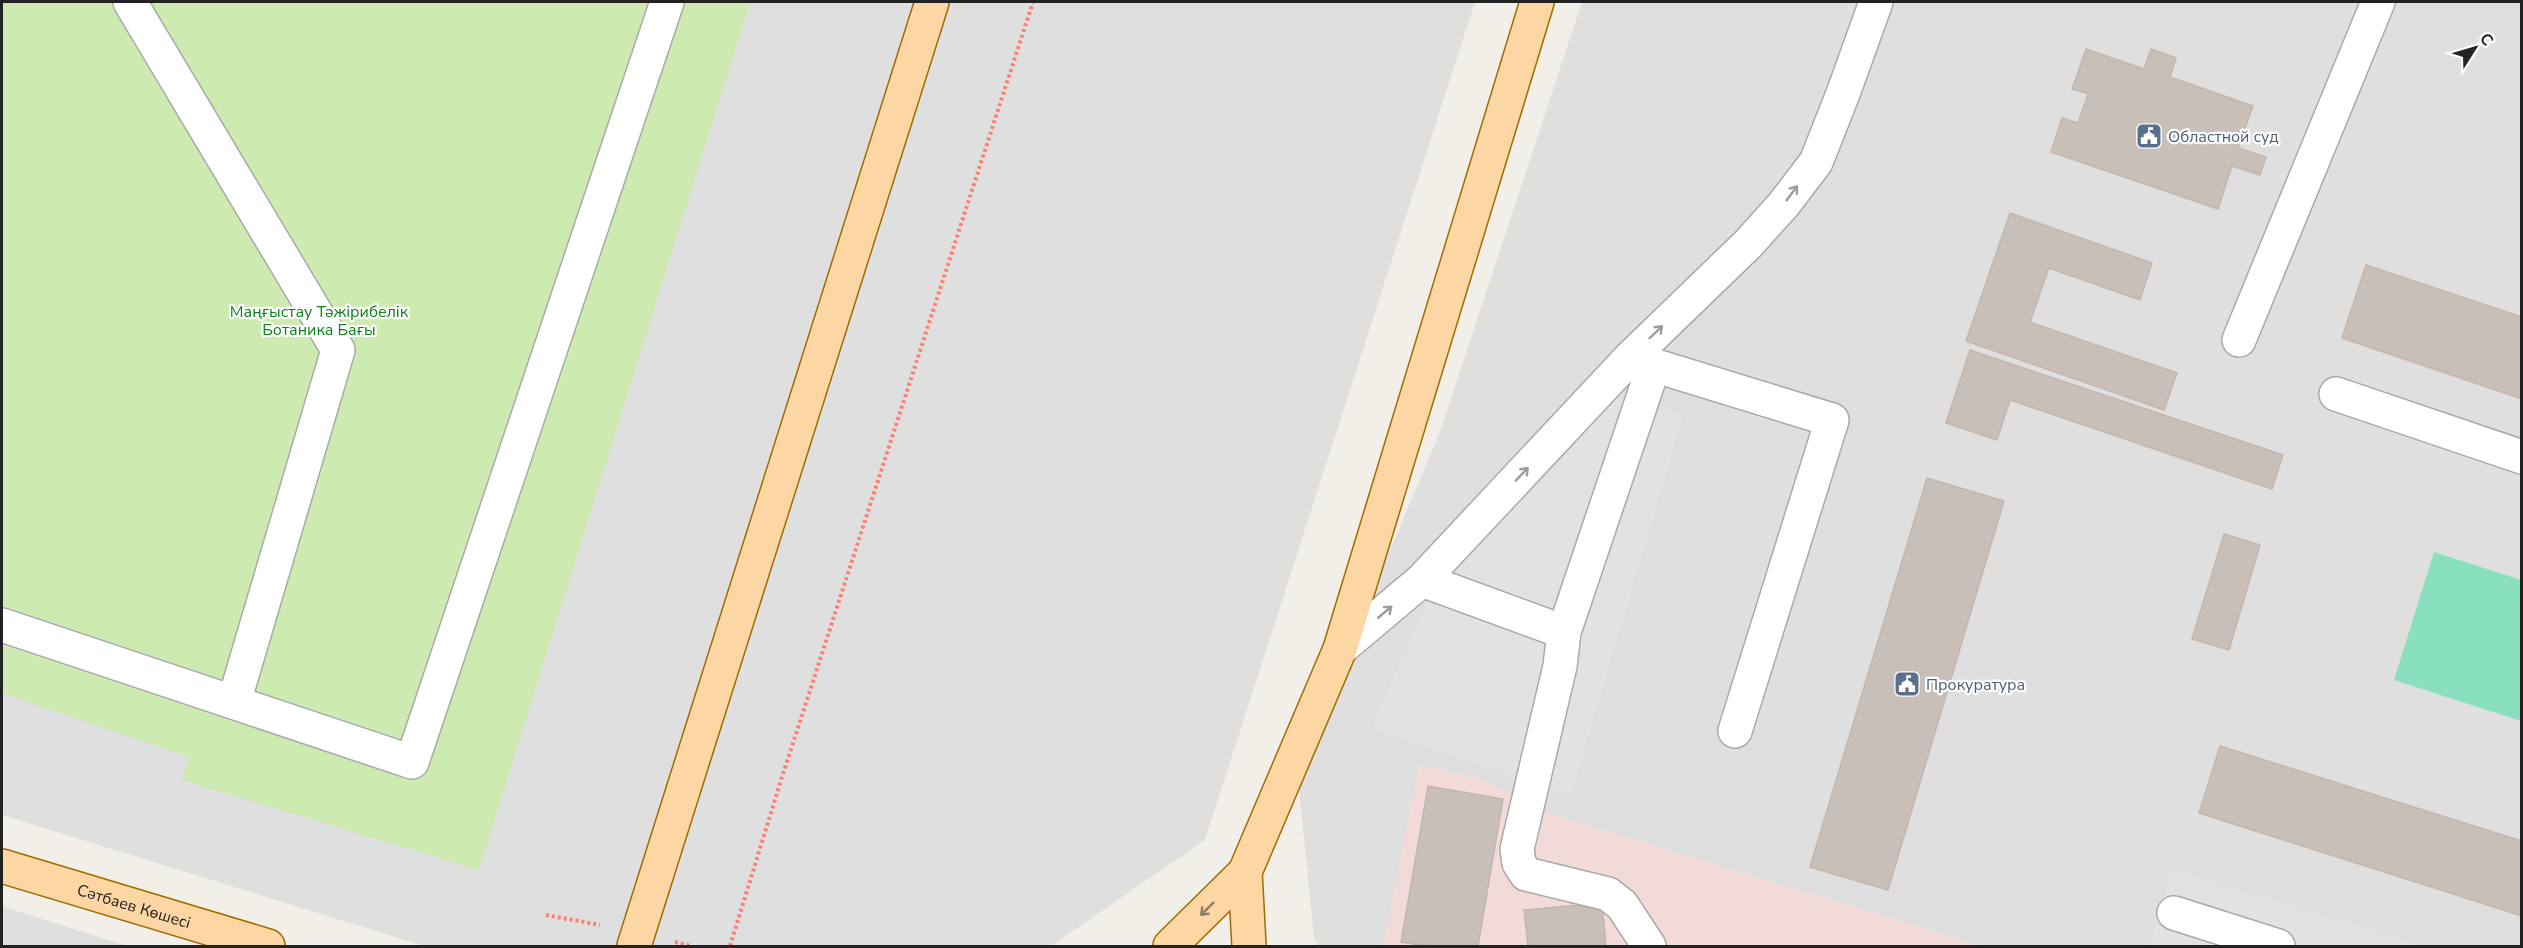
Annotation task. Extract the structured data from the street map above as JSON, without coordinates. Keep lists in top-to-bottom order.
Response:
{
  "streets": {
    "main road": ["Сәтбаев Көшесі"]
  },
  "parks": ["Маңғыстау Тәжірибелік Ботаника Бағы"],
  "places": {
    "public building": ["Областной суд", "Прокуратура"]
  },
  "north": "top right"
}
